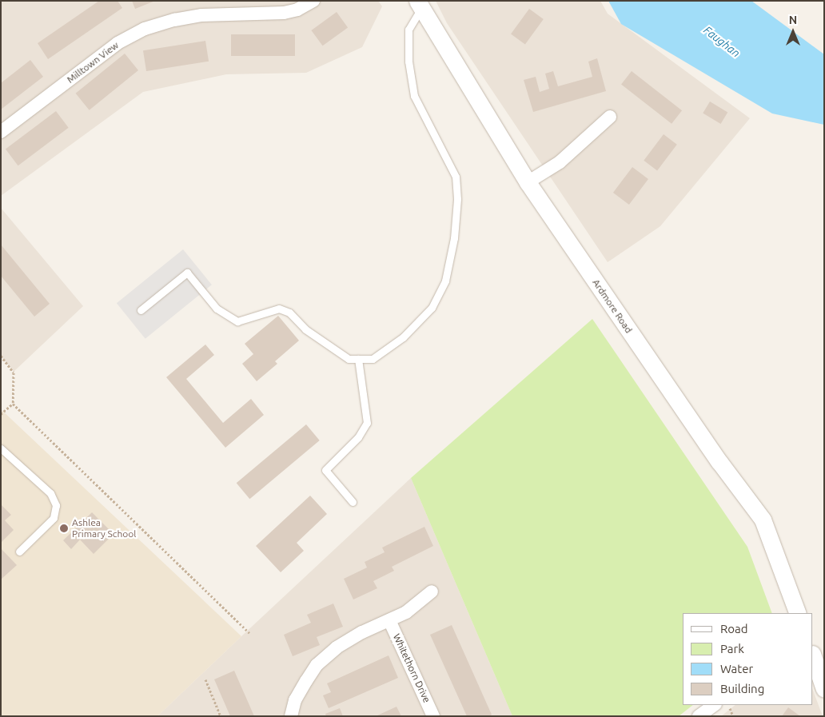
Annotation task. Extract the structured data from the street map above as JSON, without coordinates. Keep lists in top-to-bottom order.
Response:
{
  "streets": {
    "street": ["Milltown View", "Ardmore Road", "Whitethorn Drive"]
  },
  "water": ["Faughan"],
  "places": ["Ashlea Primary School"],
  "legend": [
    "Road",
    "Park",
    "Water",
    "Building"
  ],
  "north": "top"
}
